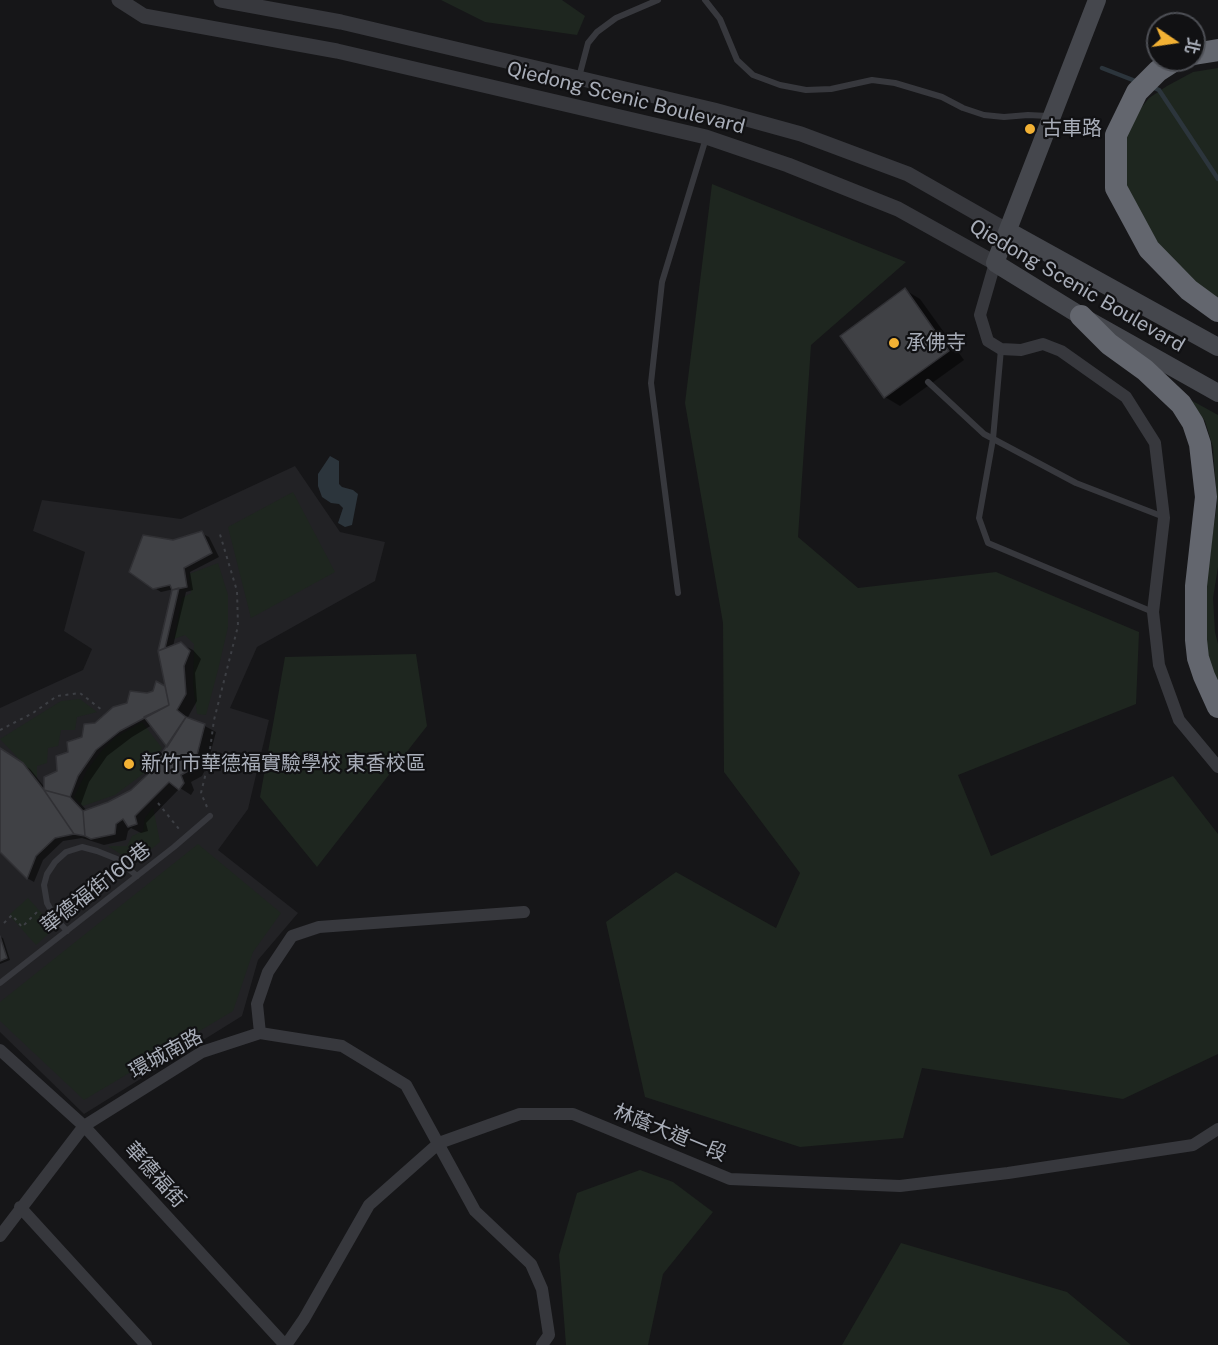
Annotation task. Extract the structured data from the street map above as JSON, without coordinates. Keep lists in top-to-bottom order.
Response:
{
  "streets": {
    "main road": ["Qiedong Scenic Boulevard"],
    "street": ["環城南路", "林蔭大道一段", "華德福街"],
    "lane": ["華德福街160巷"]
  },
  "crossings": [
    ["環城南路", "林蔭大道一段"],
    ["環城南路", "華德福街"],
    ["林蔭大道一段", "華德福街"]
  ],
  "places": ["古車路", "承佛寺", "新竹市華德福實驗學校 東香校區"],
  "north": "right"
}
